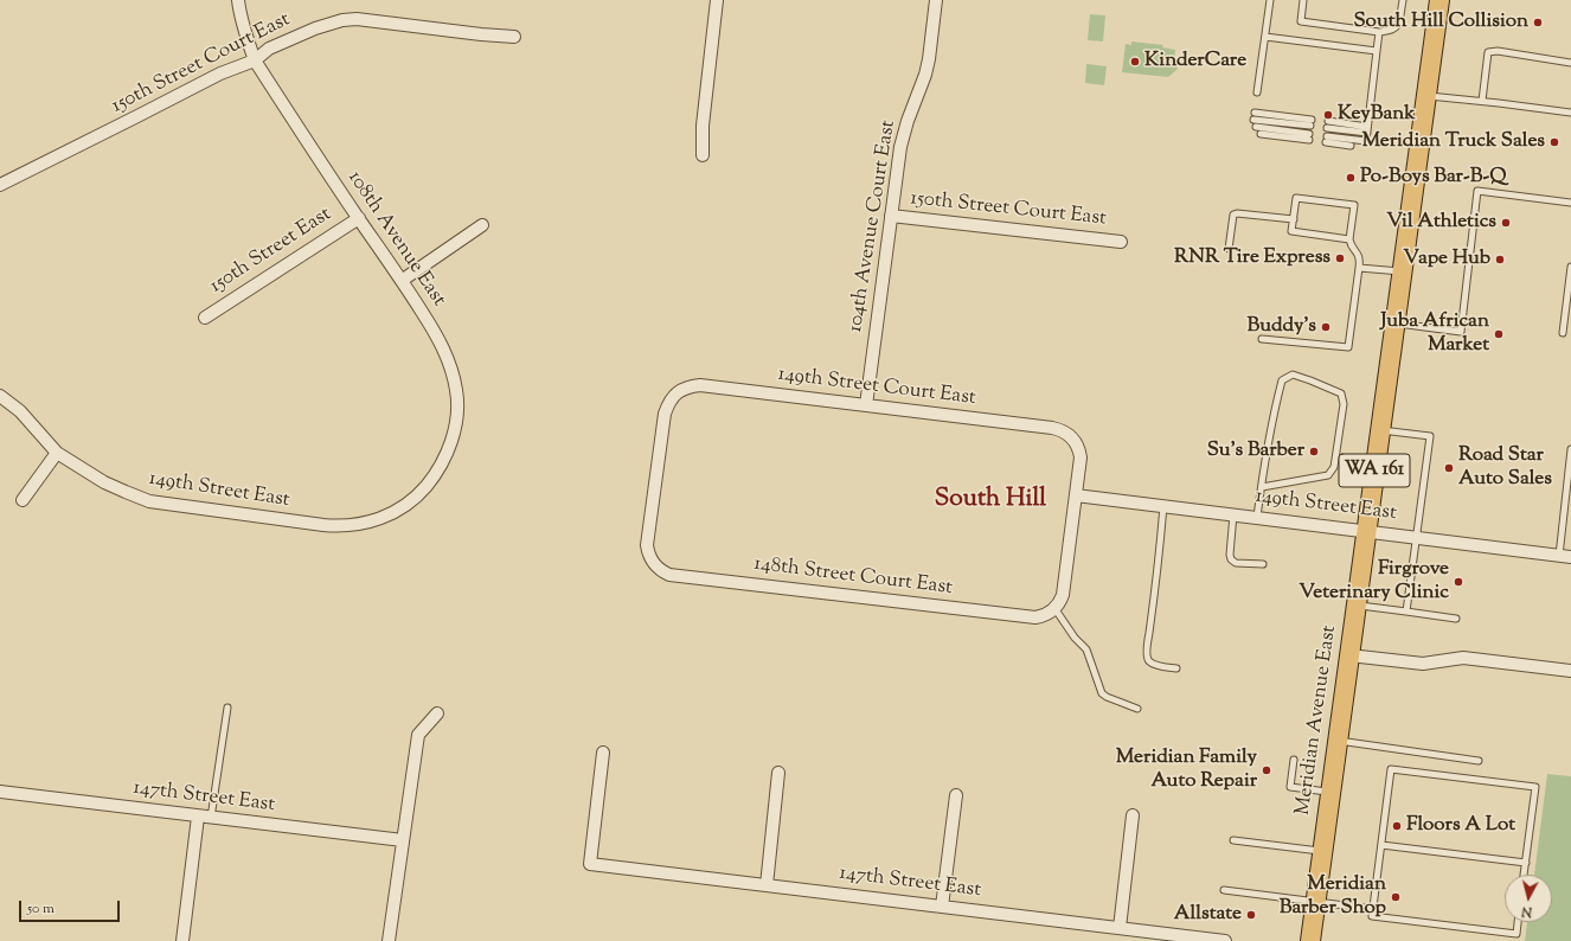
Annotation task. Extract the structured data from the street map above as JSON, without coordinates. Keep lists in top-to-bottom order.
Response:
{
  "streets": {
    "main road": ["WA 161", "Meridian Avenue East"],
    "street": [
      "150th Street Court East",
      "104th Avenue Court East",
      "108th Avenue East",
      "150th Street East",
      "149th Street Court East",
      "149th Street East",
      "148th Street Court East",
      "147th Street East"
    ]
  },
  "crossings": [
    ["150th Street Court East", "104th Avenue Court East"],
    ["150th Street Court East", "108th Avenue East"],
    ["104th Avenue Court East", "149th Street Court East"],
    ["108th Avenue East", "150th Street East"],
    ["108th Avenue East", "149th Street East"],
    ["149th Street Court East", "149th Street East"],
    ["149th Street Court East", "148th Street Court East"],
    ["149th Street East", "Meridian Avenue East"]
  ],
  "districts": ["South Hill"],
  "places": [
    "South Hill Collision",
    "KinderCare",
    "KeyBank",
    "Meridian Truck Sales",
    "Po-Boys Bar-B-Q",
    "Vil Athletics",
    "RNR Tire Express",
    "Vape Hub",
    "Buddy's",
    "Juba African Market",
    "Su's Barber",
    "Road Star Auto Sales",
    "Firgrove Veterinary Clinic",
    "Meridian Family Auto Repair",
    "Floors A Lot",
    "Meridian Barber Shop",
    "Allstate"
  ],
  "scale_bar": "50 m",
  "north": "bottom"
}
